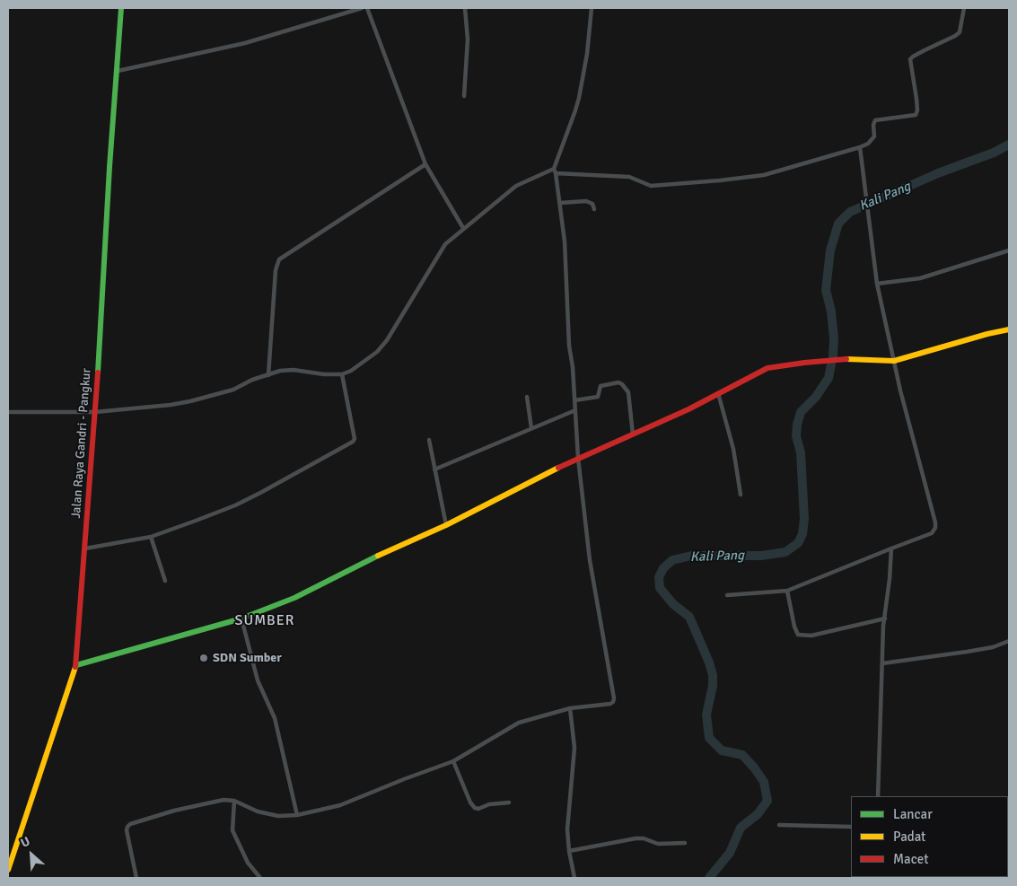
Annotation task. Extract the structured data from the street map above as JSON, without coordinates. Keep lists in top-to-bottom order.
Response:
{
  "streets": {
    "street": ["Jalan Raya Gandri - Pangkur"]
  },
  "districts": ["SUMBER"],
  "water": ["Kali Pang"],
  "places": ["SDN Sumber"],
  "legend": ["Lancar", "Padat", "Macet"],
  "north": "top left"
}
